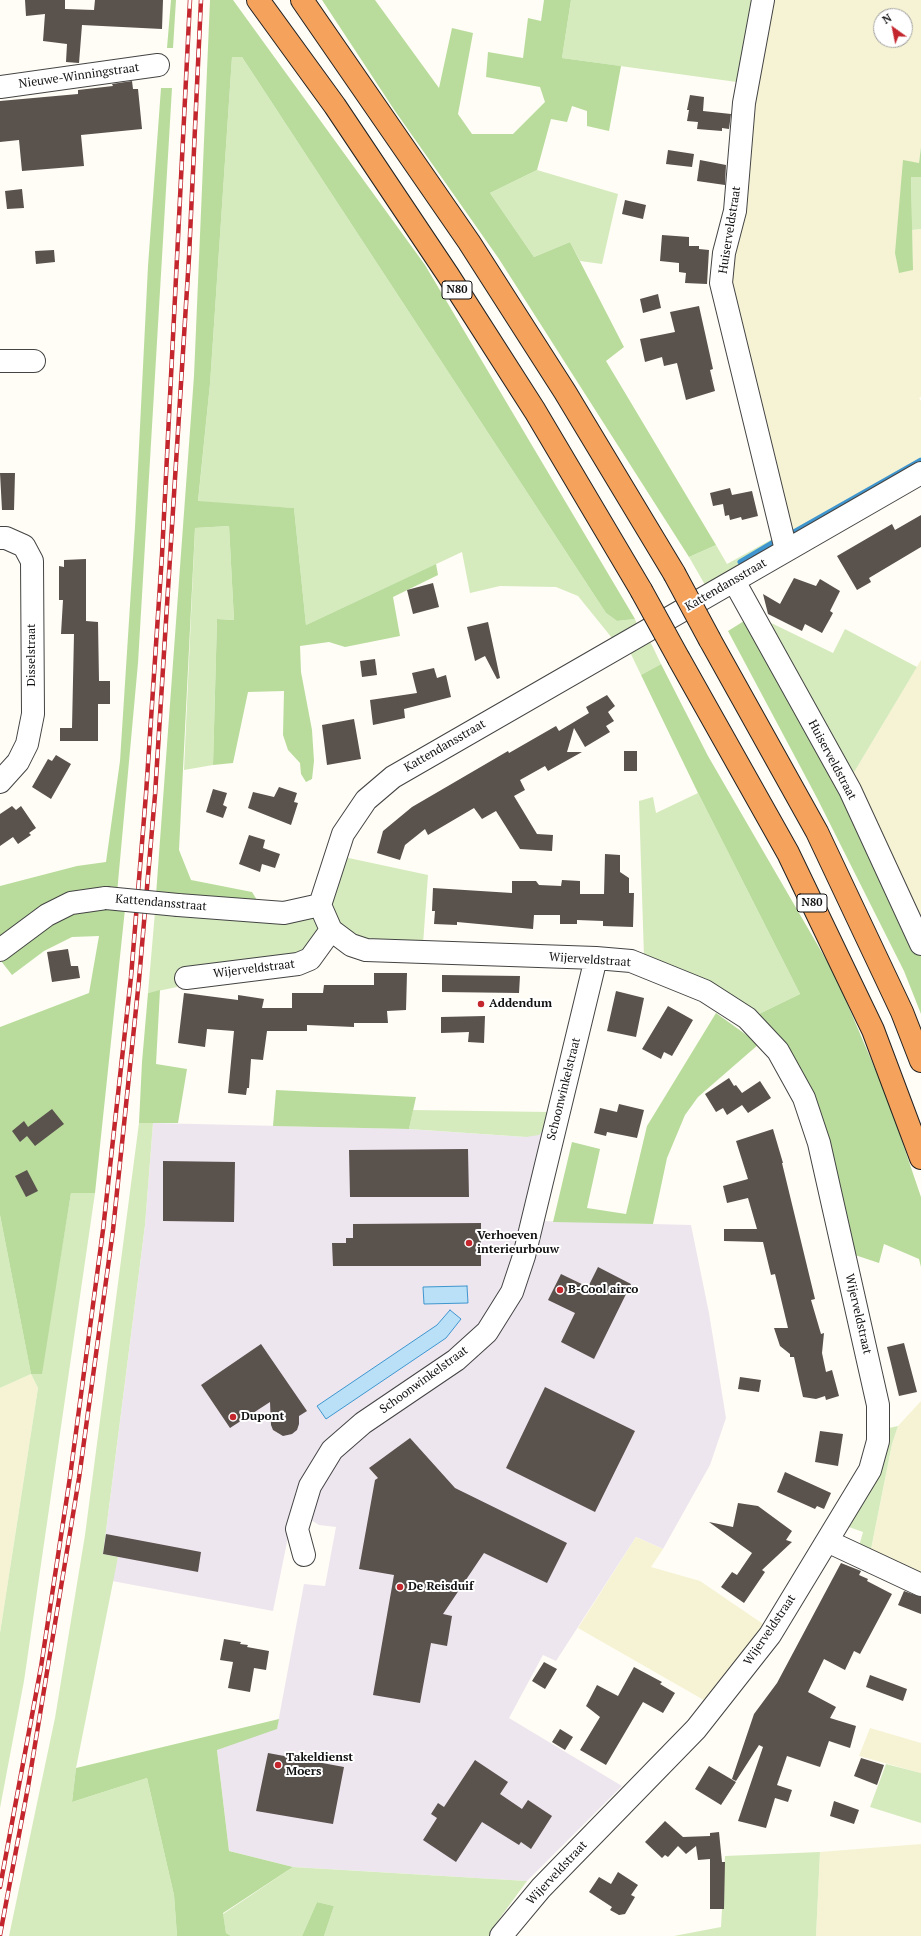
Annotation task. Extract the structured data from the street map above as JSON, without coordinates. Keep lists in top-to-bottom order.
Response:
{
  "streets": {
    "highway": ["N80"],
    "street": [
      "Nieuwe-Winningstraat",
      "Huiserveldstraat",
      "Kattendansstraat",
      "Disselstraat",
      "Wijerveldstraat",
      "Schoonwinkelstraat"
    ]
  },
  "crossings": [
    ["Huiserveldstraat", "Kattendansstraat"],
    ["Wijerveldstraat", "Schoonwinkelstraat"]
  ],
  "places": [
    "Addendum",
    "Verhoeven interieurbouw",
    "B-Cool airco",
    "Dupont",
    "De Reisduif",
    "Takeldienst Moers"
  ],
  "north": "top left"
}
